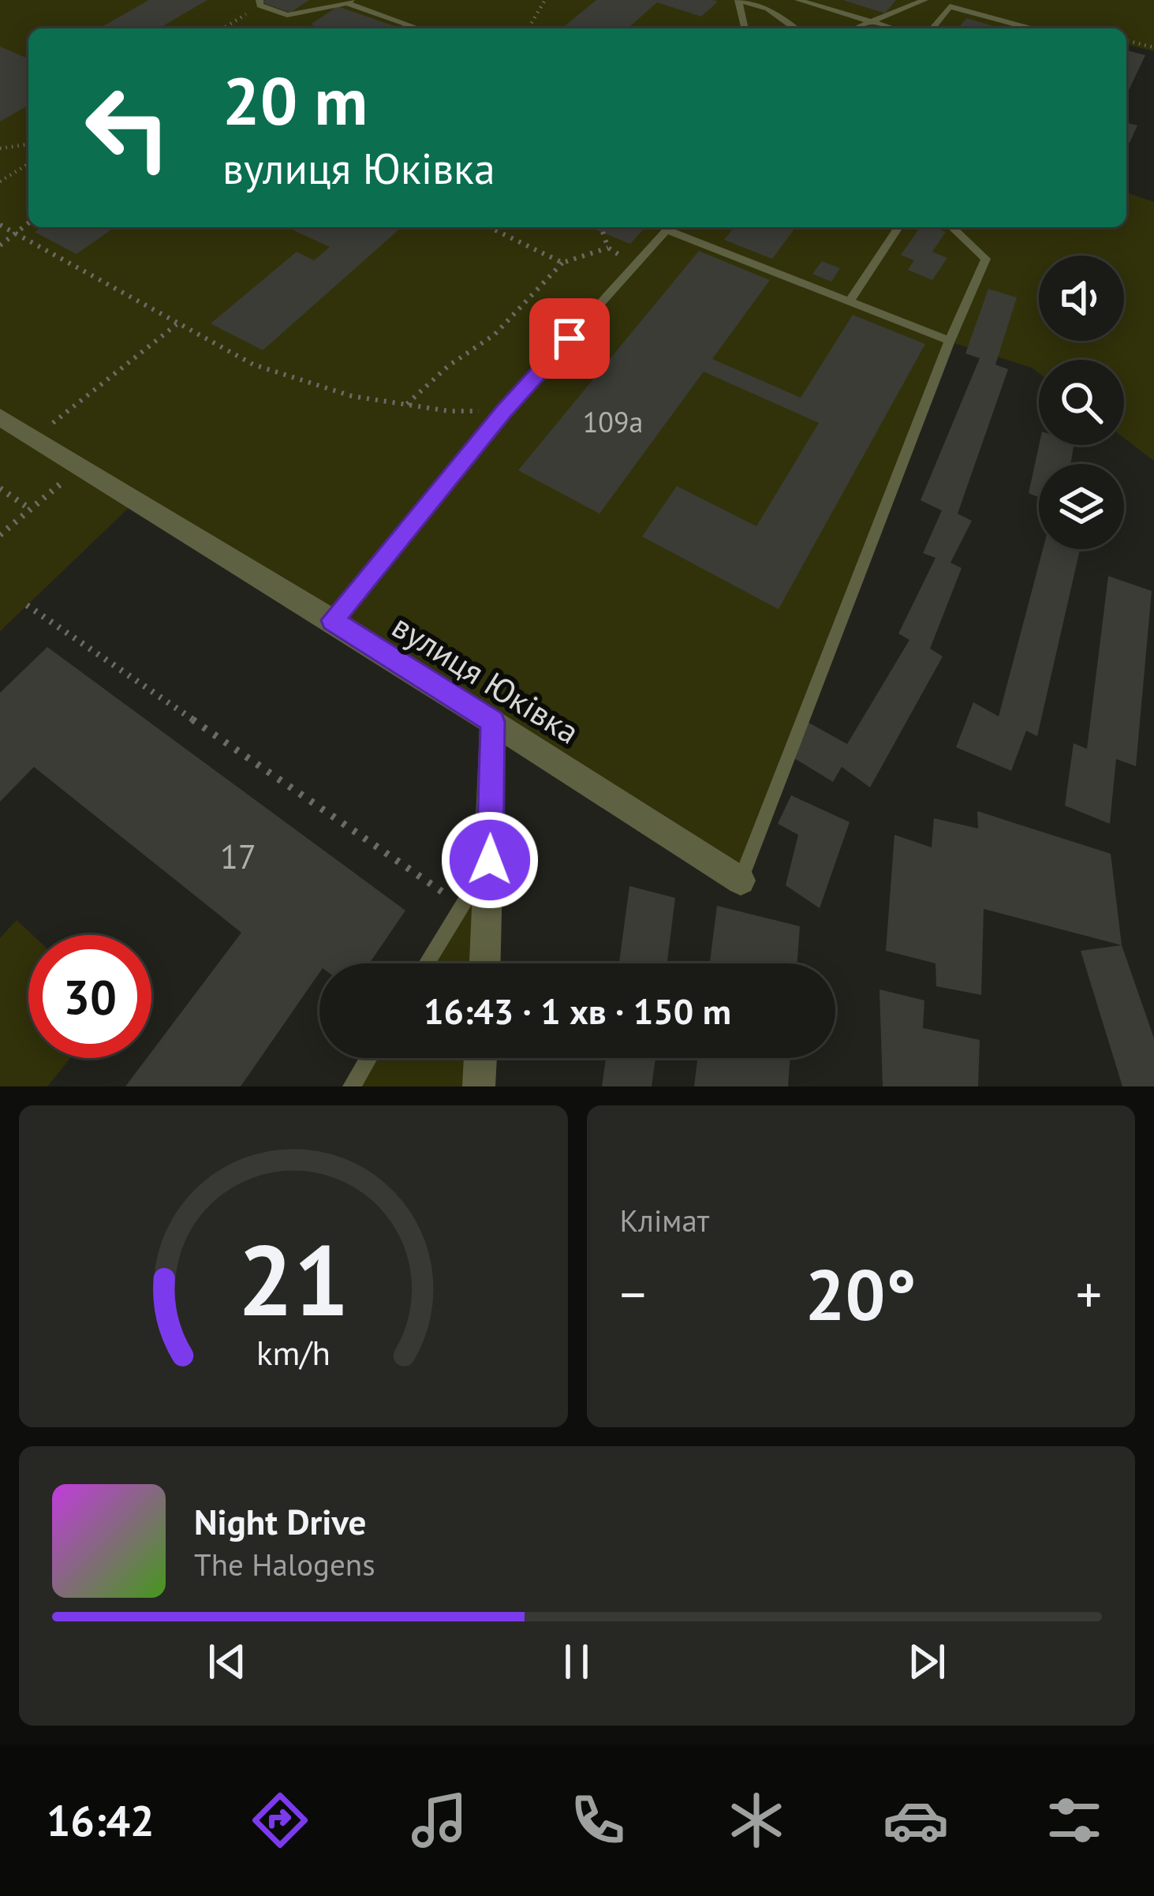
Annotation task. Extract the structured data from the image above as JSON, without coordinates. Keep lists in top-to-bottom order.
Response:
{
  "streets": {
    "street": ["вулиця Юківка"]
  },
  "house_numbers": ["109а", "17"],
  "page": {
    "turn": ["20 m", "вулиця Юківка"],
    "limit": "30",
    "trip": "16:43 · 1 хв · 150 m",
    "tile": "Клімат",
    "heat": ["−", "20°", "+"],
    "song": ["Night Drive", "The Halogens"],
    "tabs": "16:42",
    "gauge": ["21", "km/h"]
  }
}
